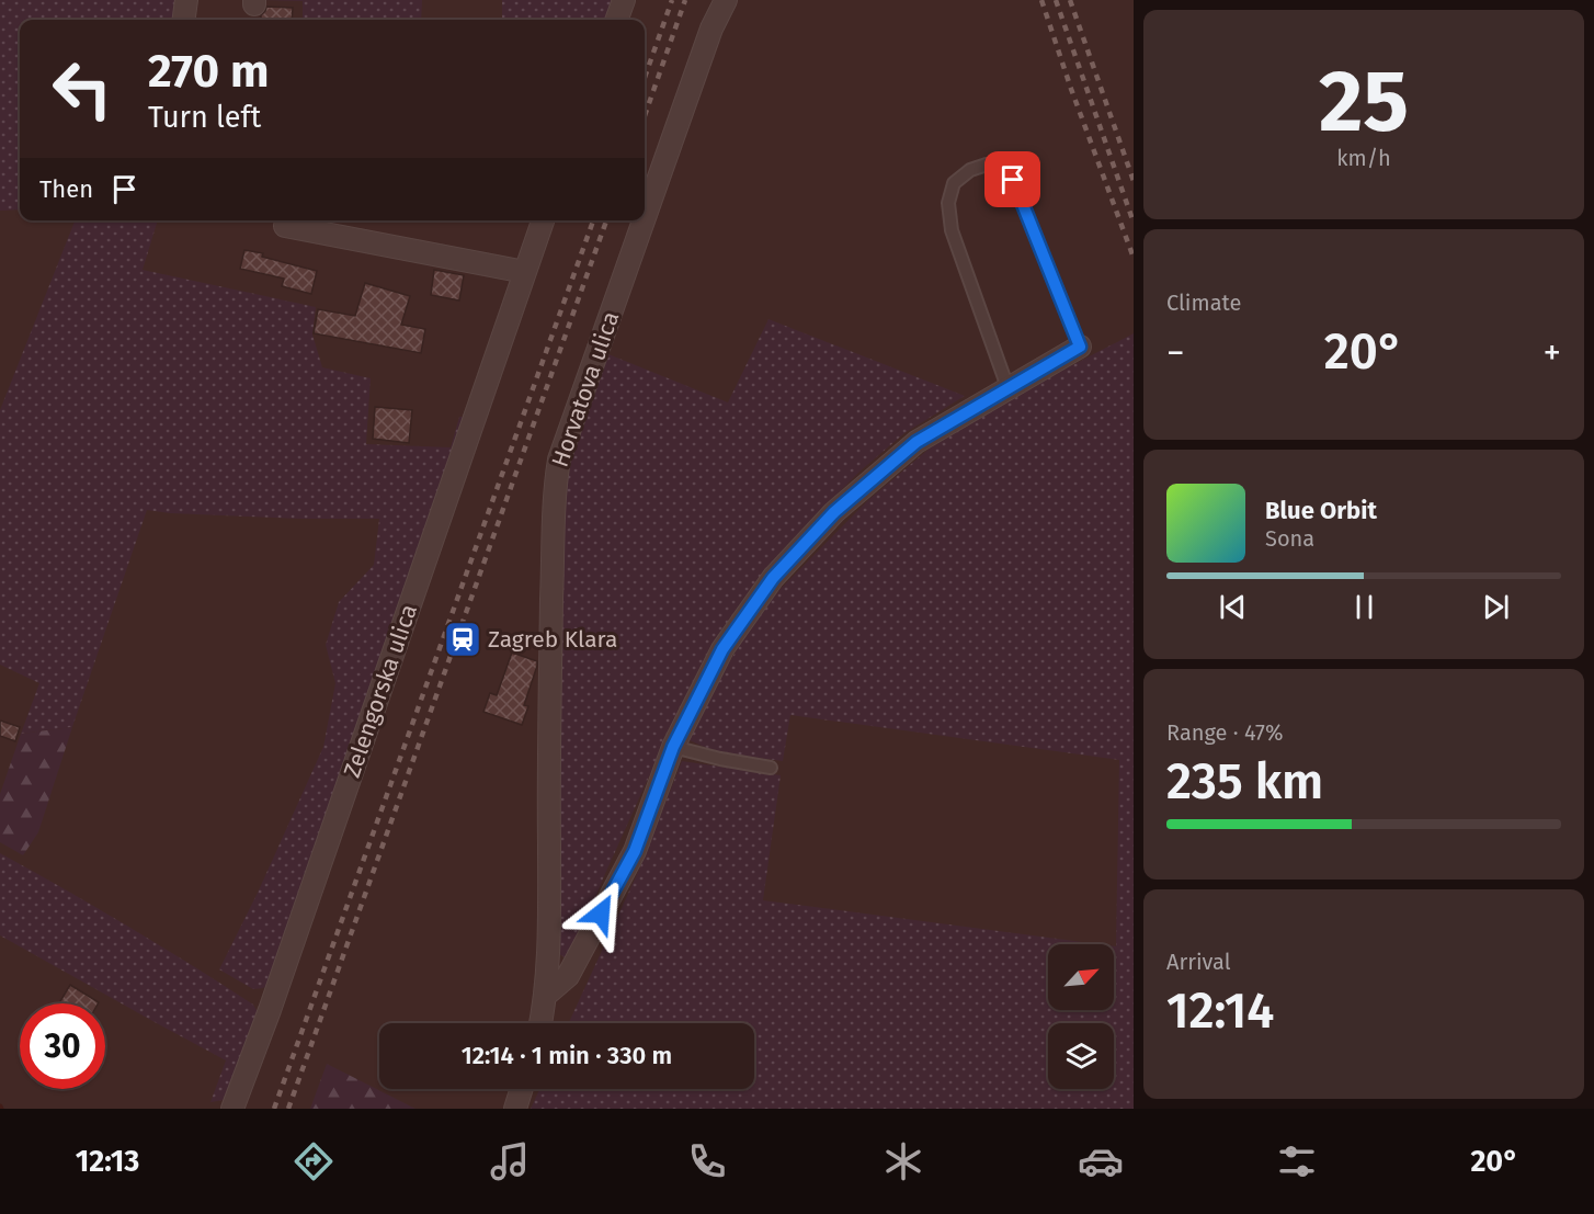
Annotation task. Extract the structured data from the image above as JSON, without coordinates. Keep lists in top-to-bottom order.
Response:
{
  "streets": {
    "street": ["Horvatova ulica", "Zelengorska ulica"]
  },
  "places": {
    "station": ["Zagreb Klara"]
  },
  "north": "top right",
  "page": {
    "tile": [
      ["25", "km/h"],
      "Climate",
      ["Range · 47%", "235 km"],
      ["Arrival", "12:14"]
    ],
    "turn": ["270 m", "Turn left"],
    "then": "Then",
    "heat": ["−", "20°", "+"],
    "song": ["Blue Orbit", "Sona"],
    "limit": "30",
    "trip": "12:14 · 1 min · 330 m",
    "tabs": ["12:13", "20°"]
  }
}
